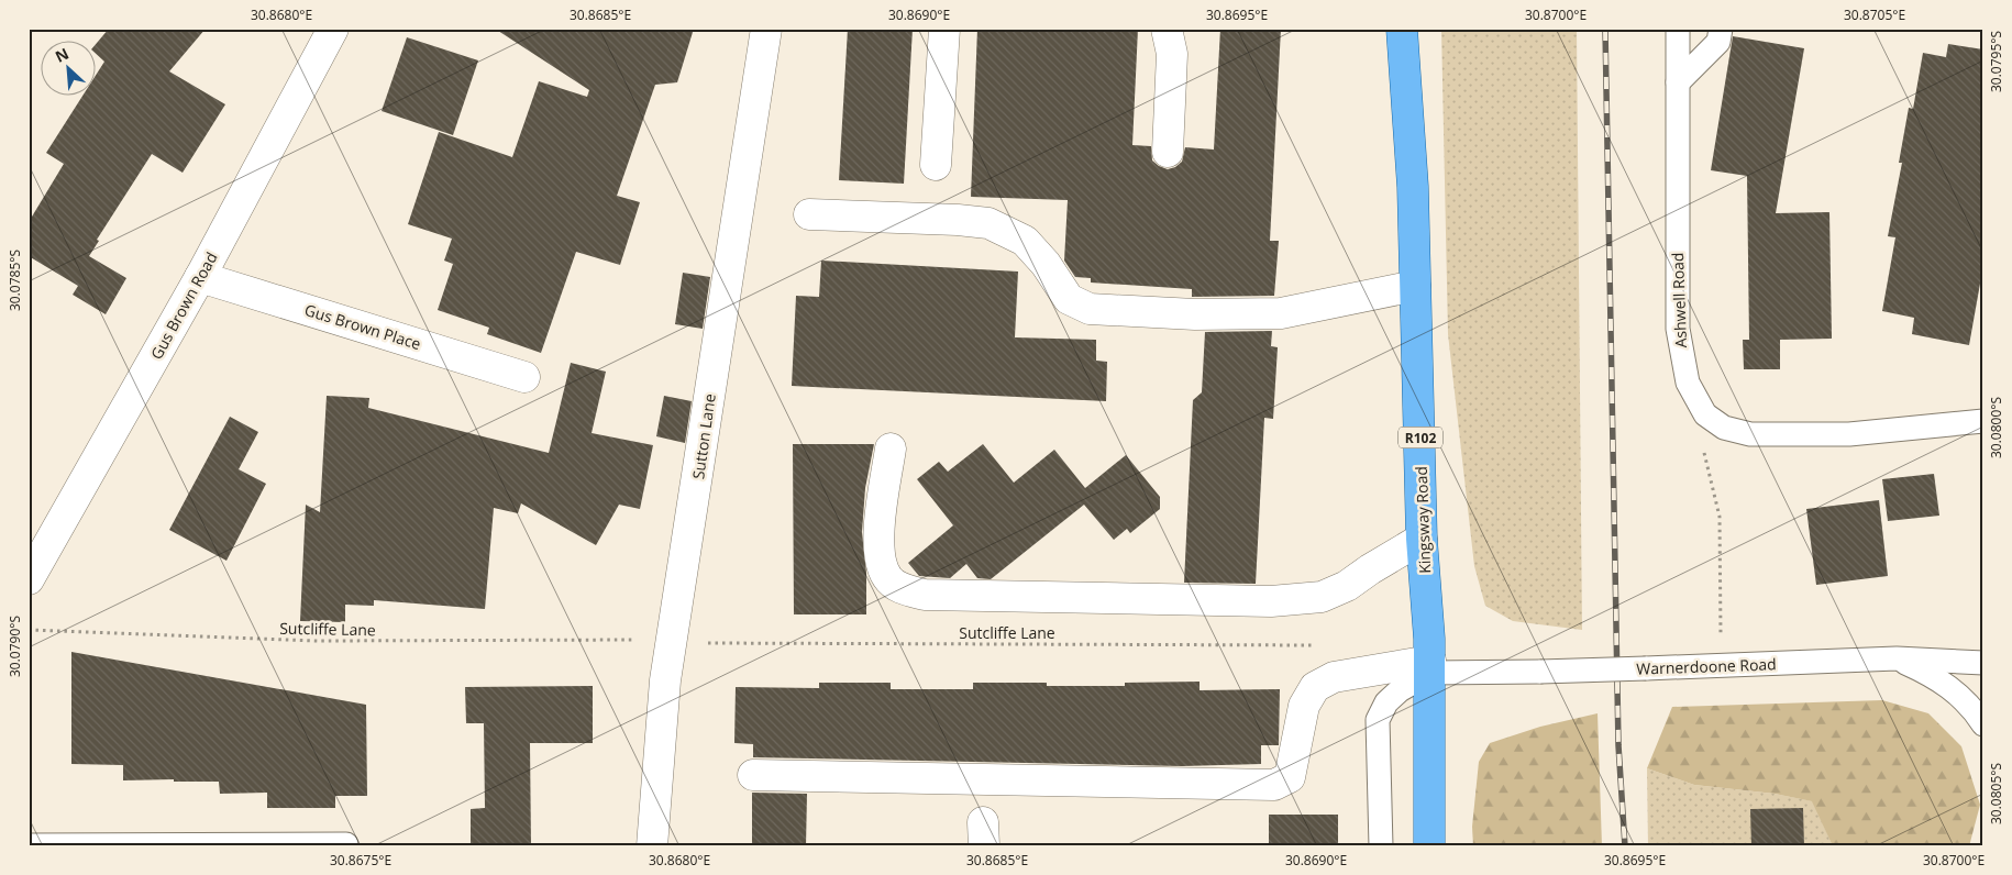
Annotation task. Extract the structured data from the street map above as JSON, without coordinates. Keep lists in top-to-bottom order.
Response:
{
  "streets": {
    "main road": ["R102", "Kingsway Road"],
    "street": ["Gus Brown Road", "Gus Brown Place", "Sutton Lane"],
    "lane": ["Ashwell Road", "Warnerdoone Road"],
    "path": ["Sutcliffe Lane"]
  },
  "crossings": [
    ["Gus Brown Road", "Gus Brown Place"],
    ["Kingsway Road", "Warnerdoone Road"]
  ],
  "north": "top left",
  "coordinates": [
    "30.8680°E",
    "30.8685°E",
    "30.8690°E",
    "30.8695°E",
    "30.8700°E",
    "30.8705°E",
    "30.0795°S",
    "30.0785°S",
    "30.0800°S",
    "30.0790°S",
    "30.0805°S",
    "30.8675°E"
  ]
}
